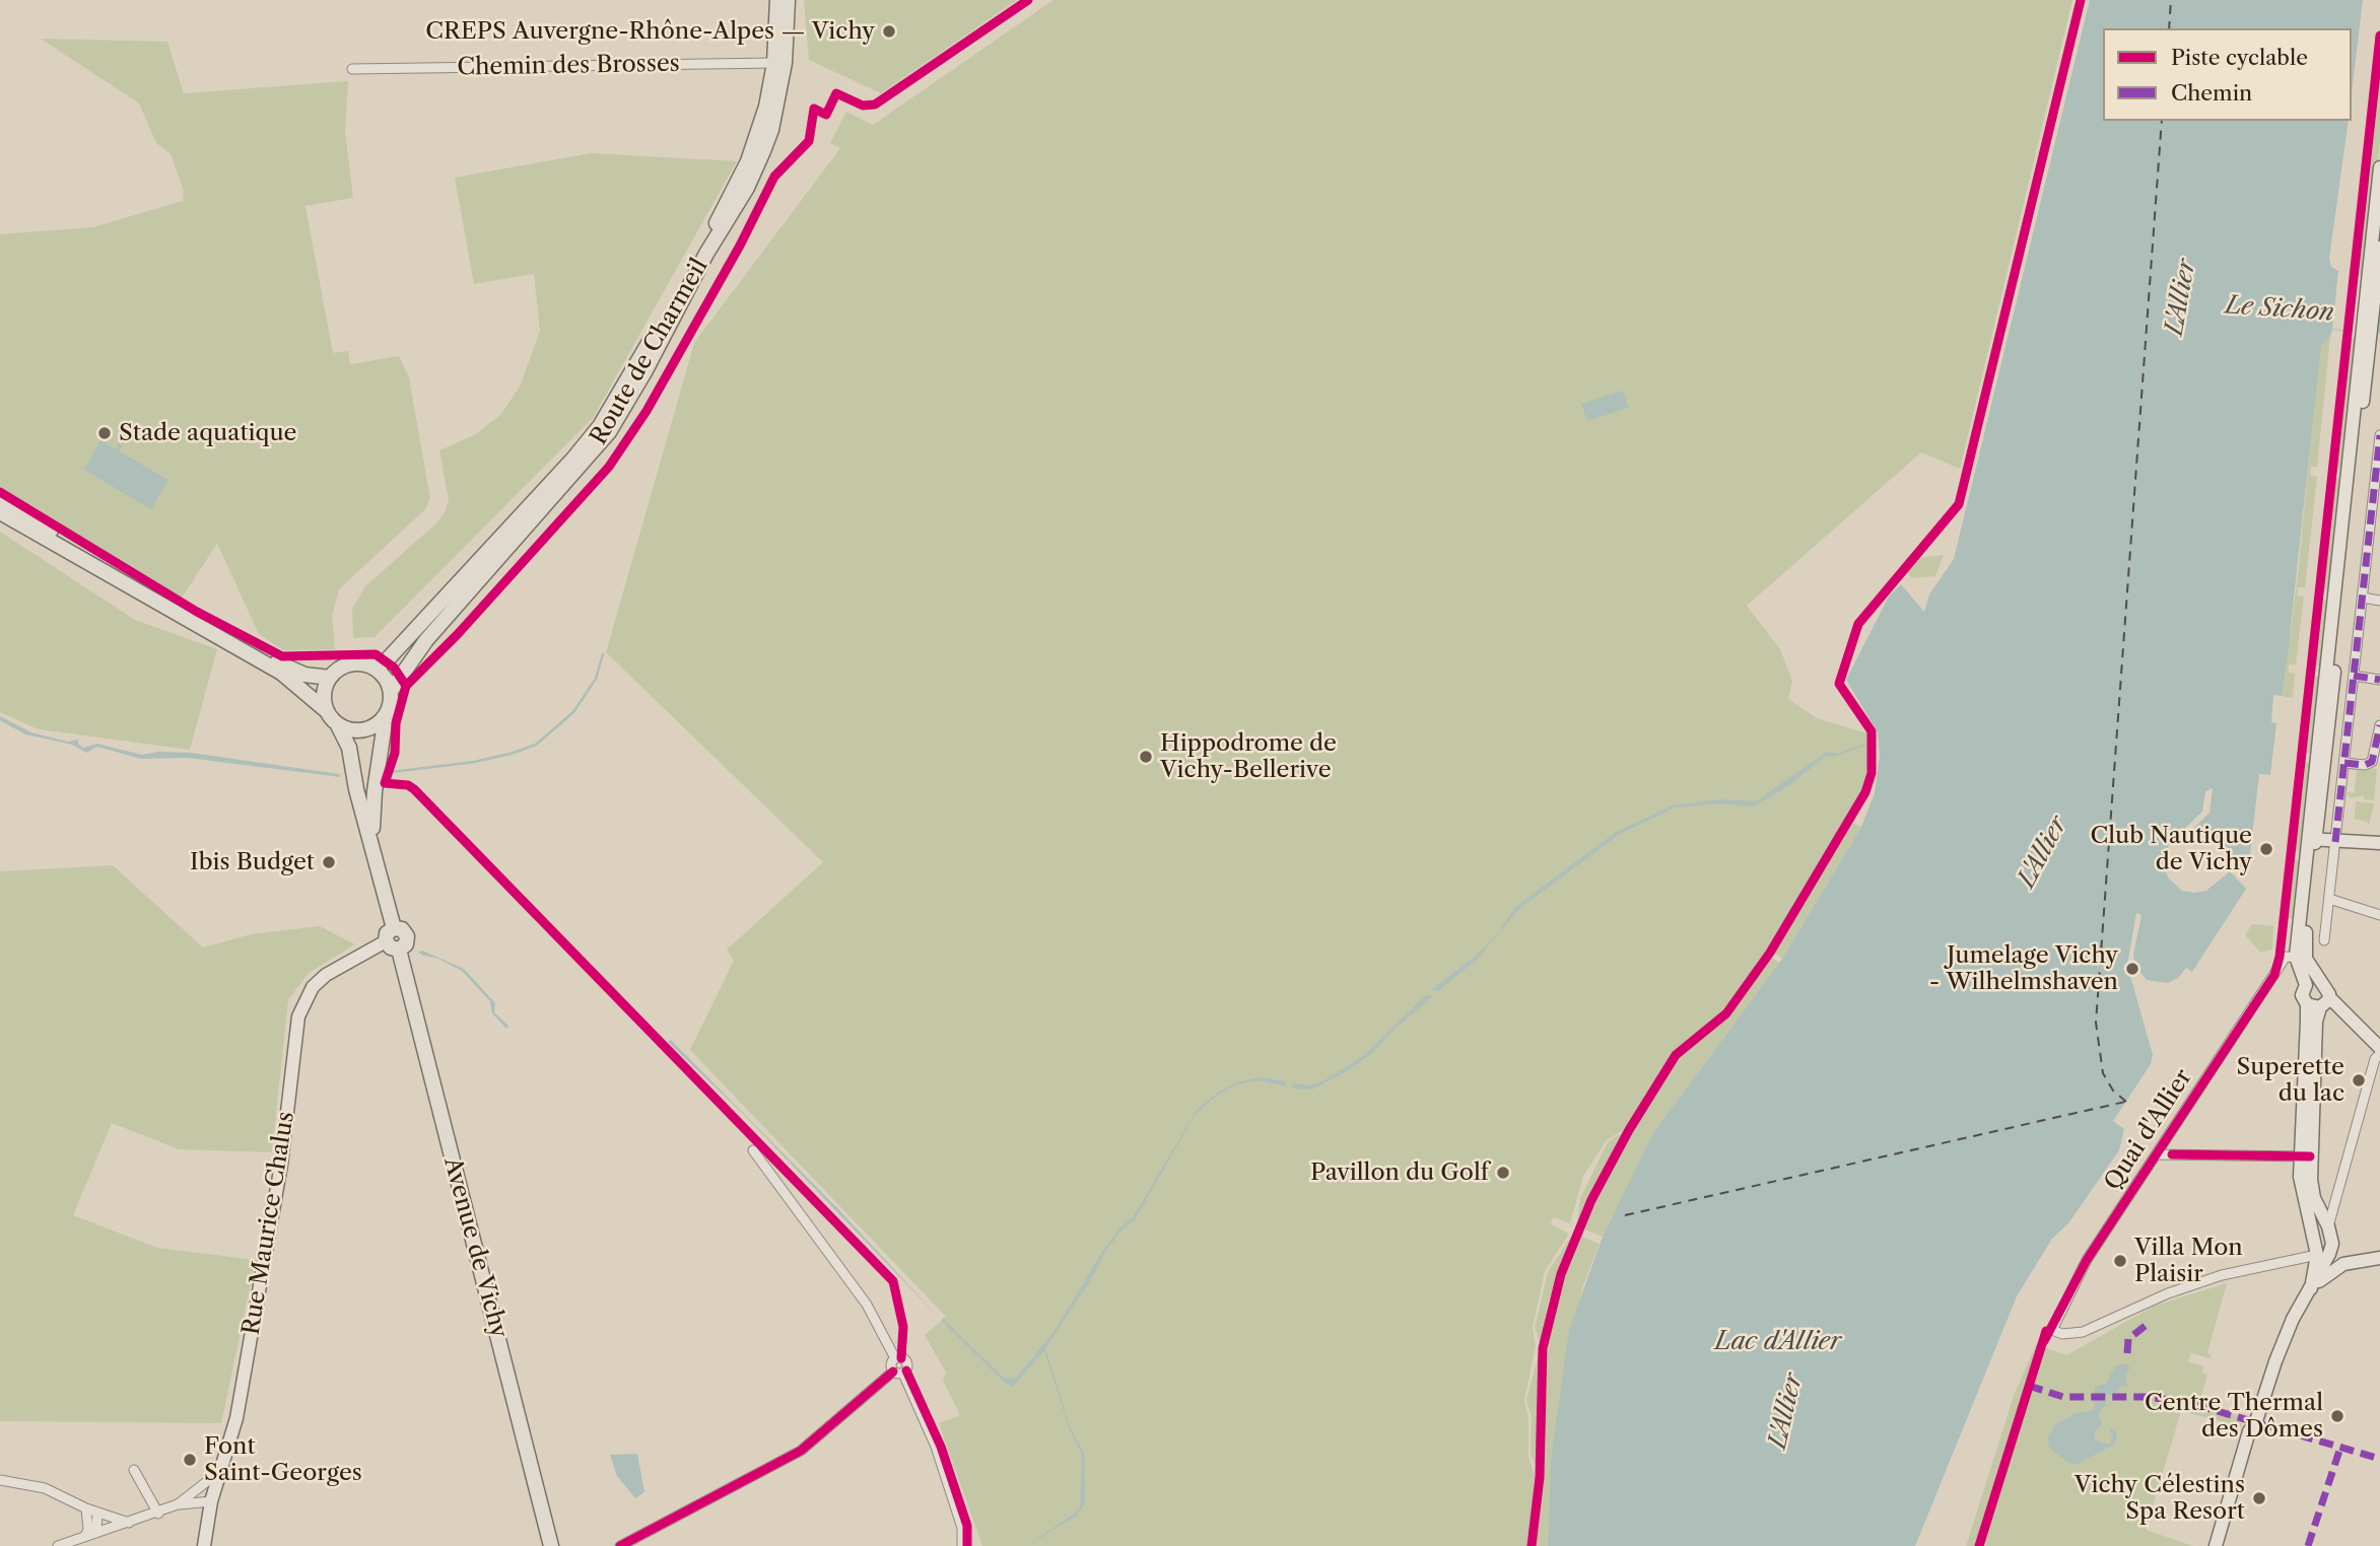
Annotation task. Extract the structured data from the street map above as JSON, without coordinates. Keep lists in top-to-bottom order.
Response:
{
  "streets": {
    "main road": ["Route de Charmeil", "Rue Maurice Chalus", "Avenue de Vichy"],
    "street": ["Chemin des Brosses", "Quai d'Allier"]
  },
  "crossings": [
    ["Chemin des Brosses", "Route de Charmeil"],
    ["Route de Charmeil", "Avenue de Vichy"],
    ["Rue Maurice Chalus", "Avenue de Vichy"]
  ],
  "water": ["L'Allier", "Le Sichon", "Lac d'Allier"],
  "places": [
    "CREPS Auvergne-Rhône-Alpes — Vichy",
    "Stade aquatique",
    "Hippodrome de Vichy-Bellerive",
    "Club Nautique de Vichy",
    "Ibis Budget",
    "Jumelage Vichy - Wilhelmshaven",
    "Superette du lac",
    "Pavillon du Golf",
    "Villa Mon Plaisir",
    "Centre Thermal des Dômes",
    "Font Saint-Georges",
    "Vichy Célestins Spa Resort"
  ],
  "legend": ["Piste cyclable", "Chemin"]
}
